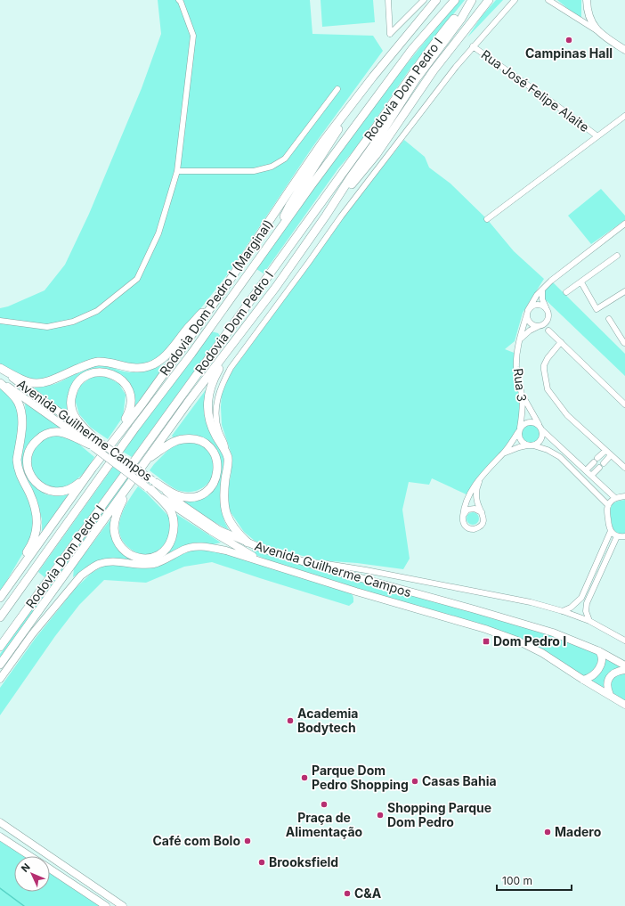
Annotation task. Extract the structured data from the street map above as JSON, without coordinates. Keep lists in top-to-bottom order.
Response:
{
  "streets": {
    "highway": ["Rodovia Dom Pedro I", "Rodovia Dom Pedro I (Marginal)"],
    "main road": ["Avenida Guilherme Campos"],
    "street": ["Rua José Felipe Alaite", "Rua 3"]
  },
  "places": {
    "other": [
      "Campinas Hall",
      "Academia Bodytech",
      "Parque Dom Pedro Shopping",
      "Casas Bahia",
      "Praça de Alimentação",
      "Shopping Parque Dom Pedro",
      "Madero",
      "Café com Bolo",
      "Brooksfield",
      "C&A"
    ],
    "transit": ["Dom Pedro I"]
  },
  "scale_bar": "100 m",
  "north": "top left"
}
